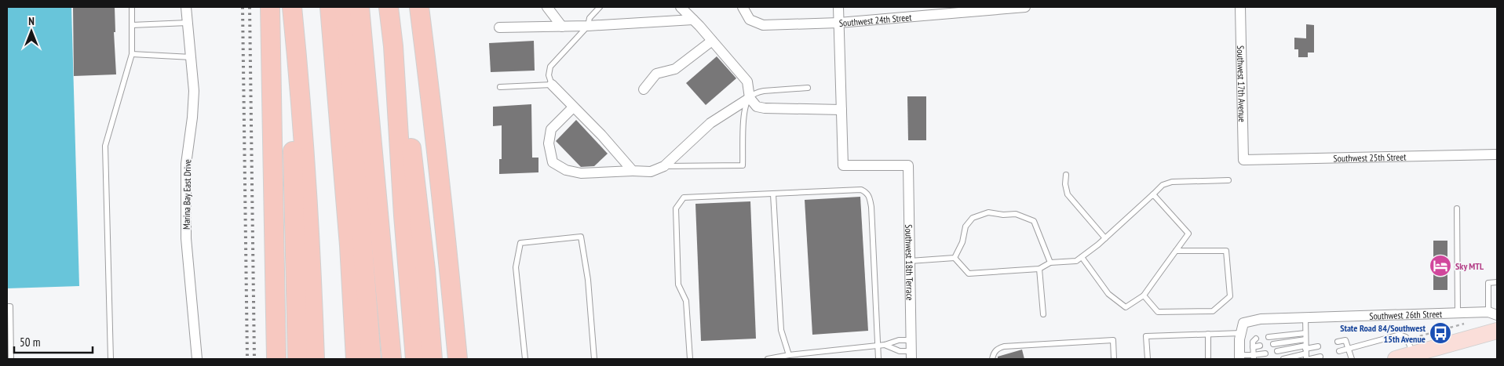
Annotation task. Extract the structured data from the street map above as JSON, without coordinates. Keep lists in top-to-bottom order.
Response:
{
  "streets": {
    "street": [
      "Southwest 24th Street",
      "Southwest 17th Avenue",
      "Southwest 25th Street",
      "Marina Bay East Drive",
      "Southwest 18th Terrace",
      "Southwest 26th Street"
    ]
  },
  "crossings": [
    ["Southwest 17th Avenue", "Southwest 25th Street"]
  ],
  "places": {
    "hotel": ["Sky MTL"],
    "bus stop": ["State Road 84/Southwest 15th Avenue"]
  },
  "scale_bar": "50 m",
  "north": "top"
}
